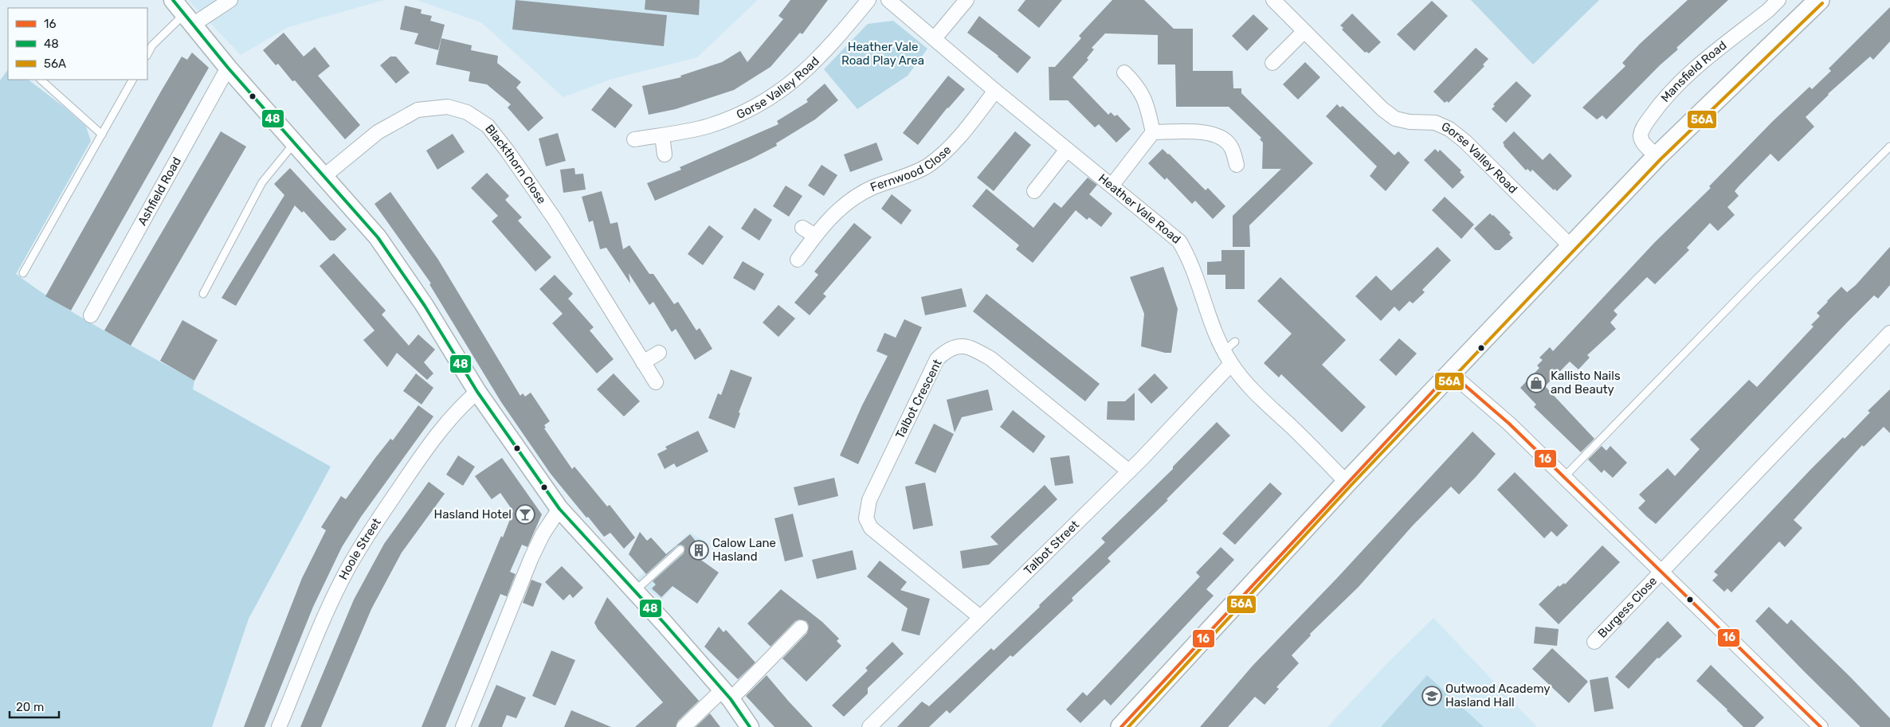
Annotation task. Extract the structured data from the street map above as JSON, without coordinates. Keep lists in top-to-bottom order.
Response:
{
  "streets": {
    "street": [
      "Mansfield Road",
      "Gorse Valley Road",
      "Blackthorn Close",
      "Fernwood Close",
      "Ashfield Road",
      "Heather Vale Road",
      "Talbot Crescent",
      "Talbot Street",
      "Hoole Street",
      "Burgess Close"
    ]
  },
  "crossings": [
    ["Fernwood Close", "Heather Vale Road"],
    ["Heather Vale Road", "Talbot Street"],
    ["Talbot Crescent", "Talbot Street"]
  ],
  "parks": ["Heather Vale Road Play Area"],
  "places": {
    "shop": ["Kallisto Nails and Beauty"],
    "bar": ["Hasland Hotel"],
    "building": ["Calow Lane Hasland"],
    "school or university": ["Outwood Academy Hasland Hall"]
  },
  "lines": ["transit line 48", "transit line 56A", "transit line 16"],
  "legend": ["16", "48", "56A"],
  "scale_bar": "20 m"
}
